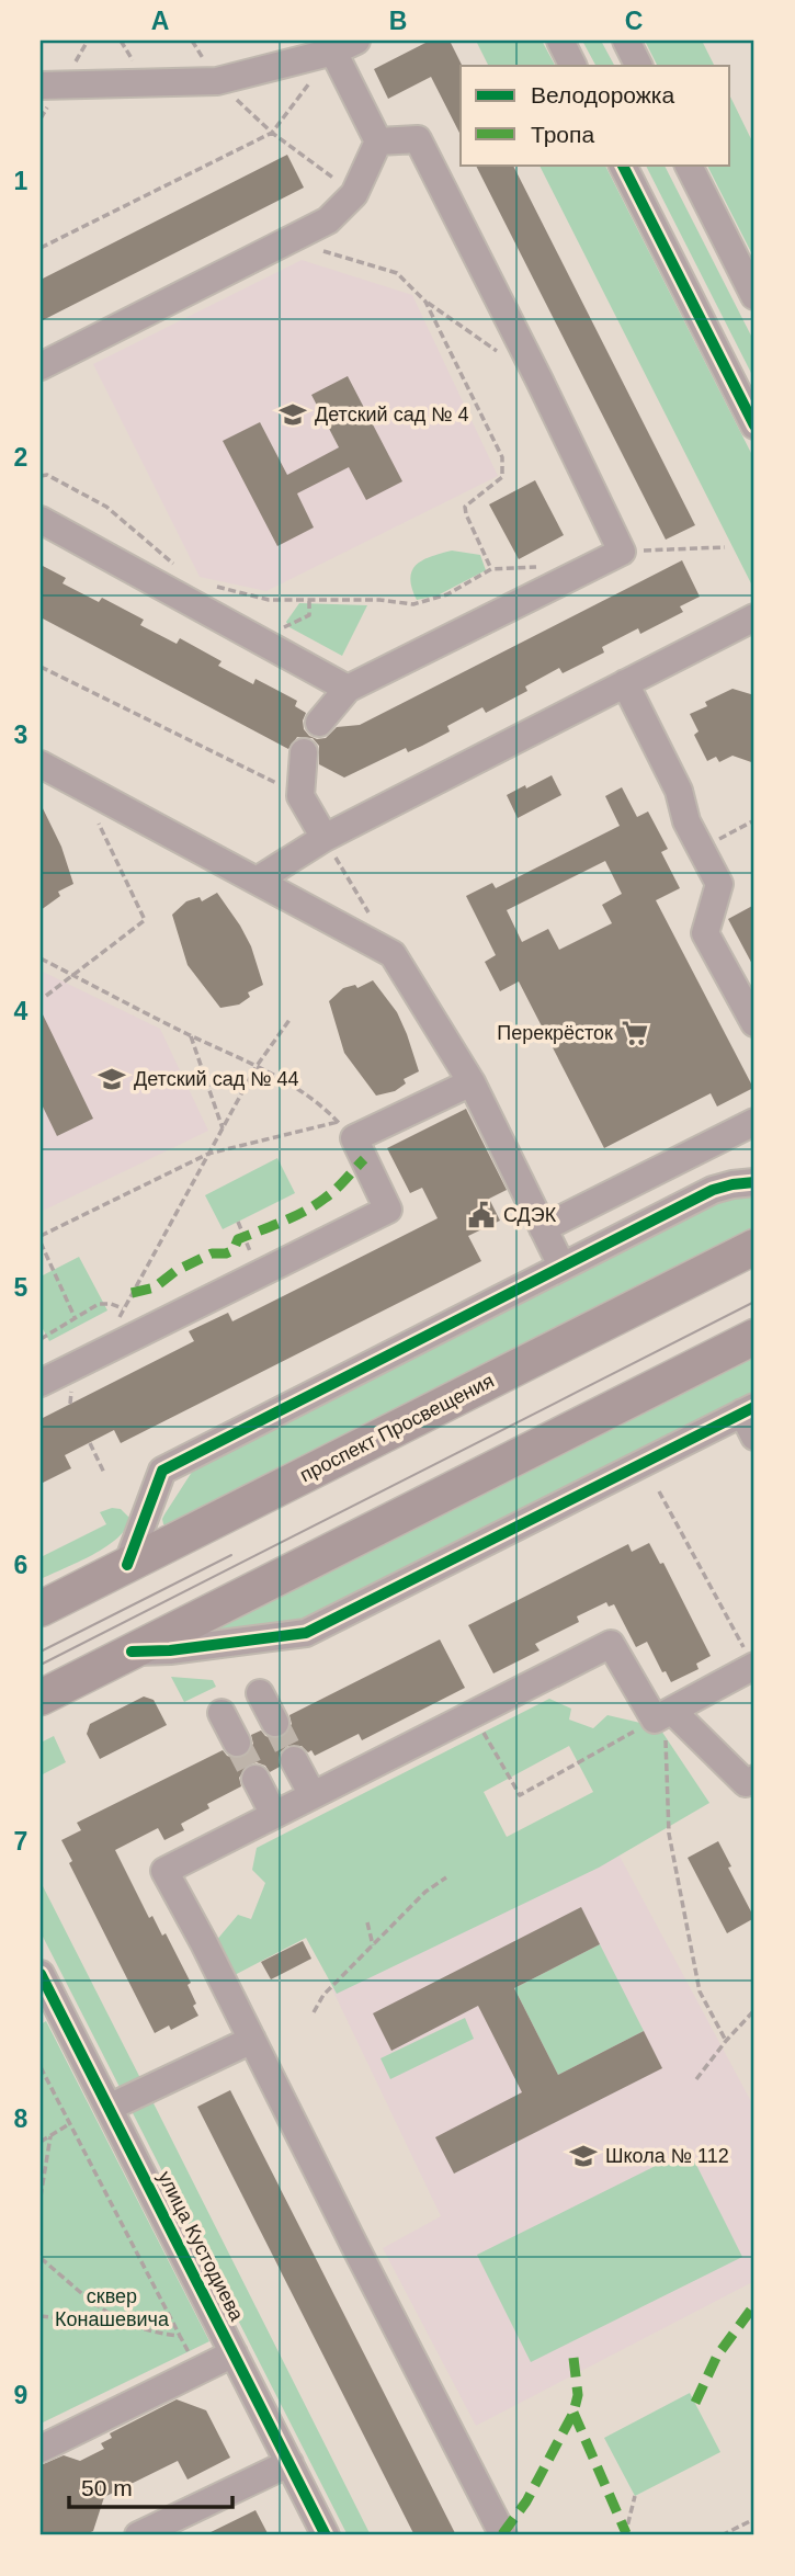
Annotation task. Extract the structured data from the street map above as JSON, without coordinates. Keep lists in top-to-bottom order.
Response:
{
  "streets": {
    "main road": ["проспект Просвещения"],
    "street": ["улица Кустодиева"]
  },
  "parks": ["сквер Конашевича"],
  "places": {
    "school or university": ["Детский сад № 4", "Детский сад № 44", "Школа № 112"],
    "supermarket": ["Перекрёсток"],
    "public building": ["СДЭК"]
  },
  "legend": ["Велодорожка", "Тропа"],
  "scale_bar": "50 m",
  "grid": {
    "columns": ["A", "B", "C"],
    "rows": [
      "1",
      "2",
      "3",
      "4",
      "5",
      "6",
      "7",
      "8",
      "9"
    ]
  }
}
